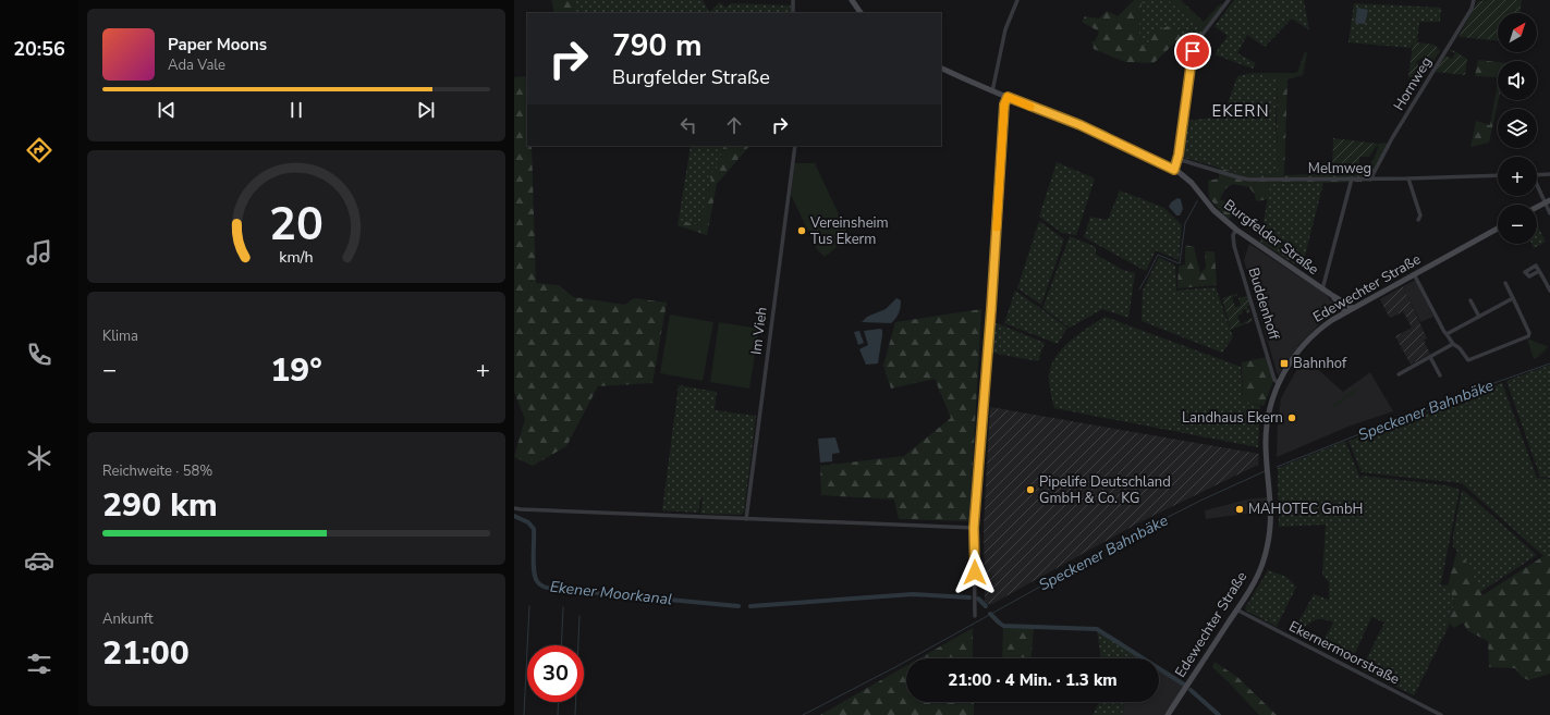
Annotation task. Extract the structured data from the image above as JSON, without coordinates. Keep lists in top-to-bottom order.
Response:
{
  "streets": {
    "main road": ["Burgfelder Straße", "Edewechter Straße"],
    "street": [
      "Hornweg",
      "Melmweg",
      "Buddenhoff",
      "Im Vieh",
      "Ekernermoorstraße"
    ]
  },
  "crossings": [
    ["Hornweg", "Melmweg"],
    ["Burgfelder Straße", "Edewechter Straße"],
    ["Burgfelder Straße", "Buddenhoff"],
    ["Edewechter Straße", "Buddenhoff"],
    ["Edewechter Straße", "Ekernermoorstraße"]
  ],
  "districts": ["EKERN"],
  "water": ["Speckener Bahnbäke", "Ekener Moorkanal"],
  "places": {
    "other": [
      "Vereinsheim Tus Ekerm",
      "Landhaus Ekern",
      "Pipelife Deutschland GmbH & Co. KG",
      "MAHOTEC GmbH"
    ],
    "transit": ["Bahnhof"]
  },
  "north": "top right",
  "page": {
    "tabs": "20:56",
    "map_buttons": ["+", "−"],
    "turn": ["790 m", "Burgfelder Straße"],
    "song": ["Paper Moons", "Ada Vale"],
    "tile": [
      "Klima",
      ["Reichweite · 58%", "290 km"],
      ["Ankunft", "21:00"]
    ],
    "heat": ["−", "19°", "+"],
    "limit": "30",
    "trip": "21:00 · 4 Min. · 1.3 km",
    "gauge": ["20", "km/h"]
  }
}
